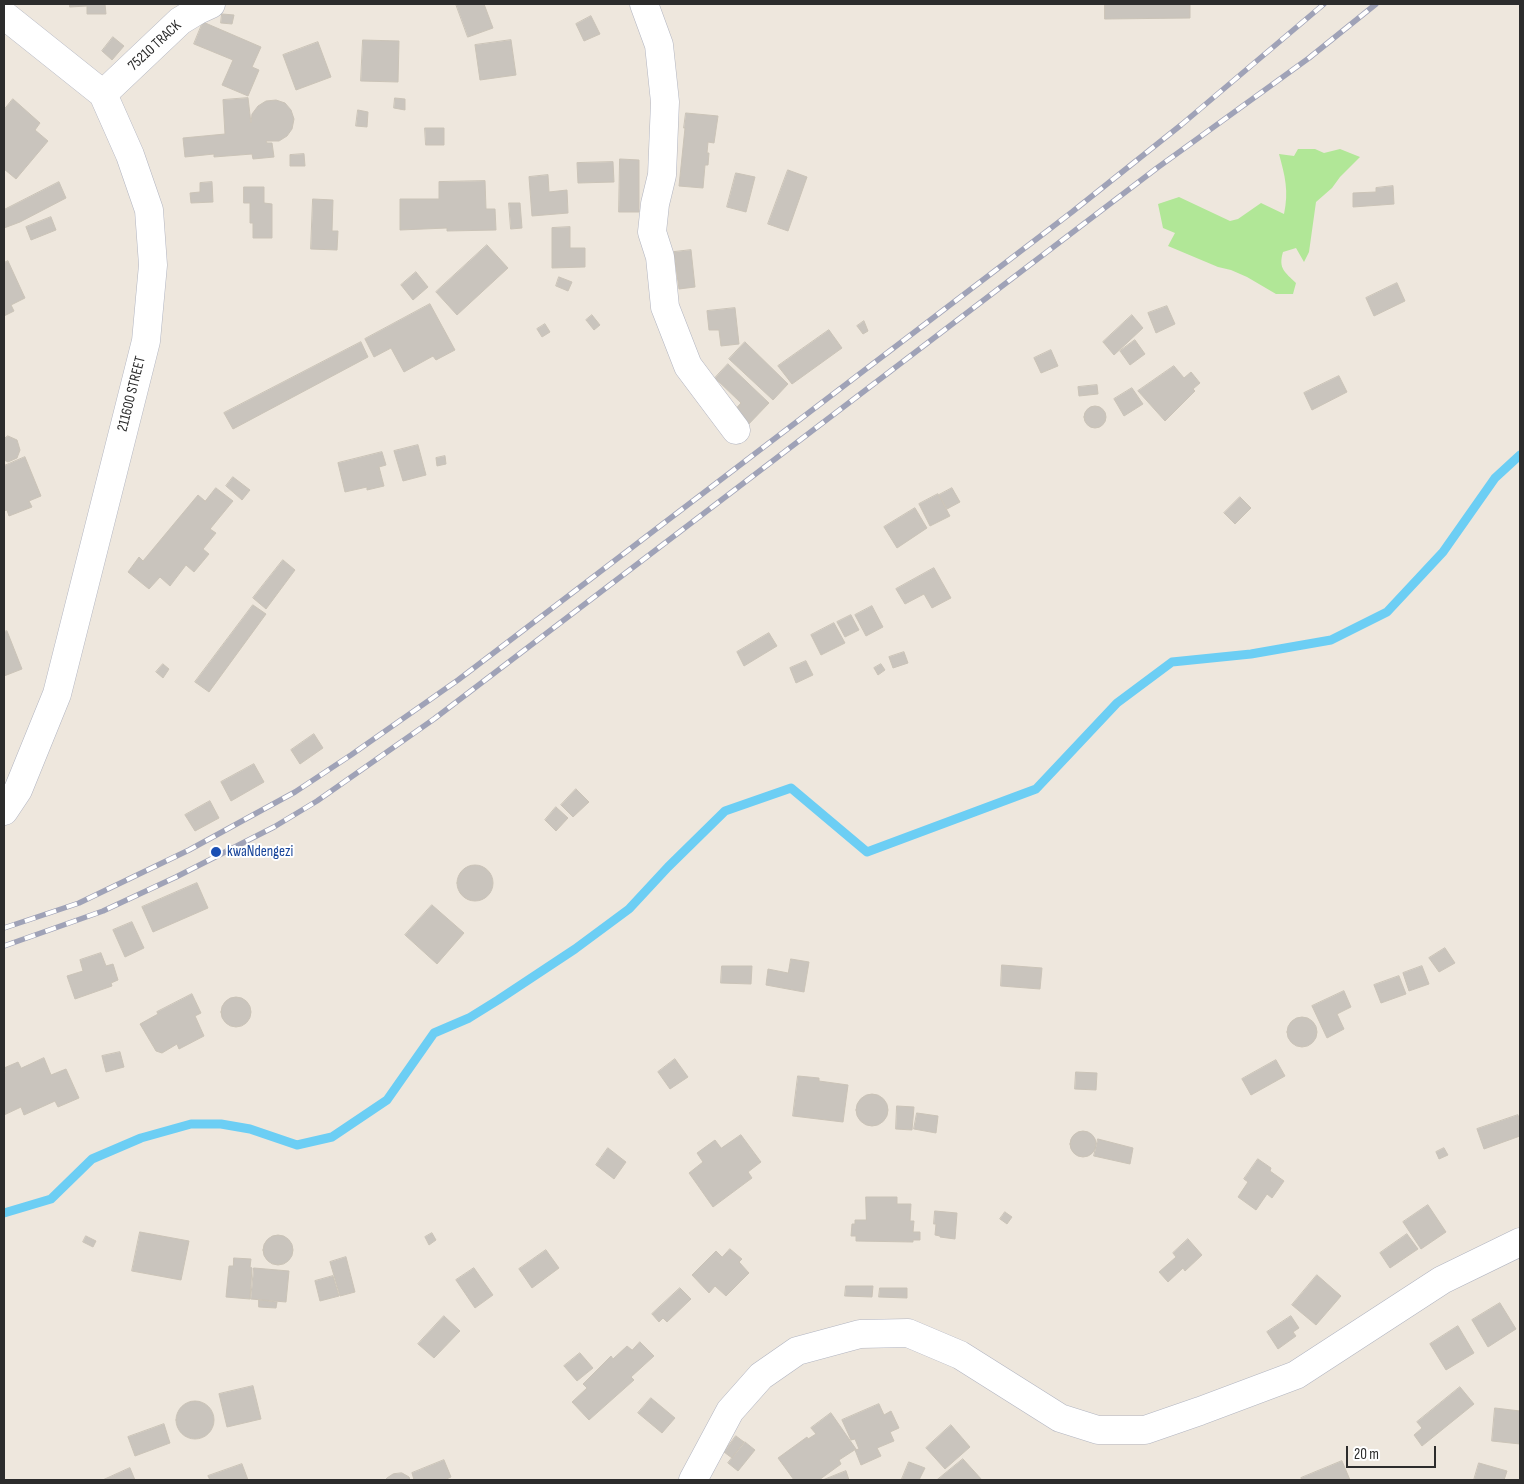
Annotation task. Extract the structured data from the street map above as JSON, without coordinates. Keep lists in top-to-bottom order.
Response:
{
  "streets": {
    "street": ["75210 TRACK", "211600 STREET"]
  },
  "crossings": [
    ["75210 TRACK", "211600 STREET"]
  ],
  "places": ["kwaNdengezi"],
  "scale_bar": "20 m"
}
